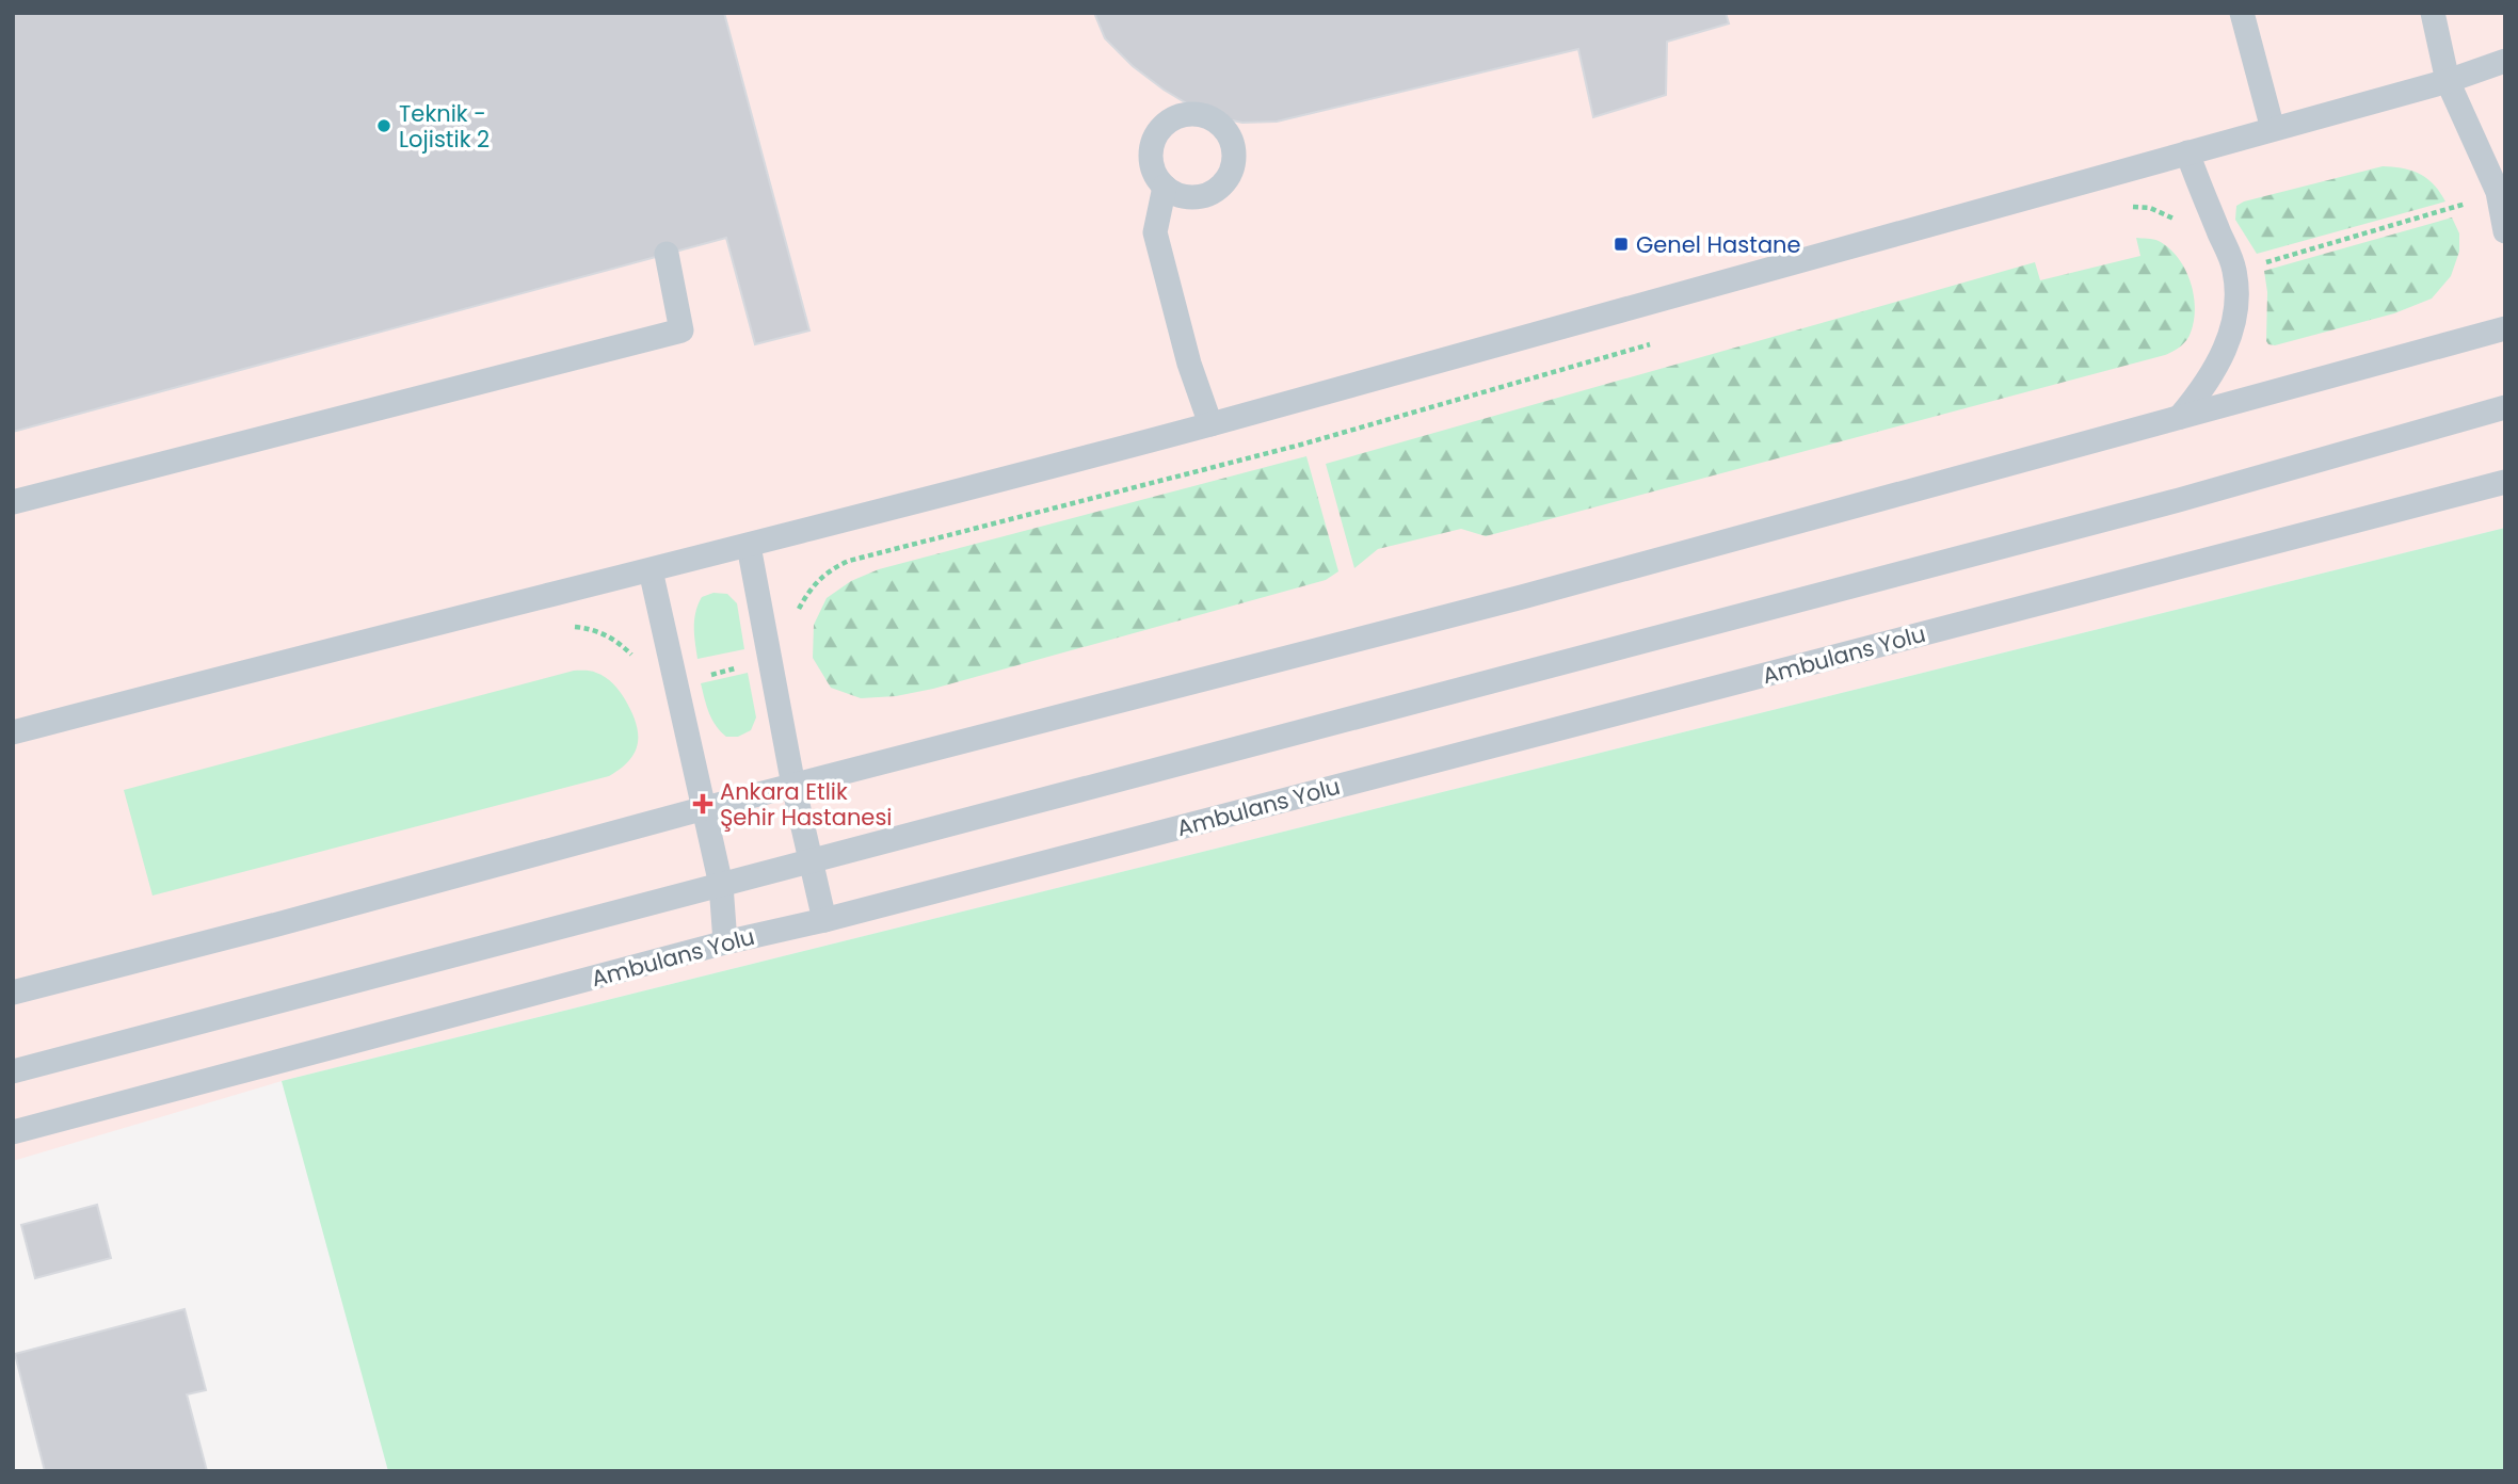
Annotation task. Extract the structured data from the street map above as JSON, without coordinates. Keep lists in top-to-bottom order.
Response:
{
  "streets": {
    "lane": ["Ambulans Yolu"]
  },
  "places": {
    "other": ["Teknik - Lojistik 2"],
    "transit": ["Genel Hastane"],
    "health": ["Ankara Etlik Şehir Hastanesi"]
  }
}
